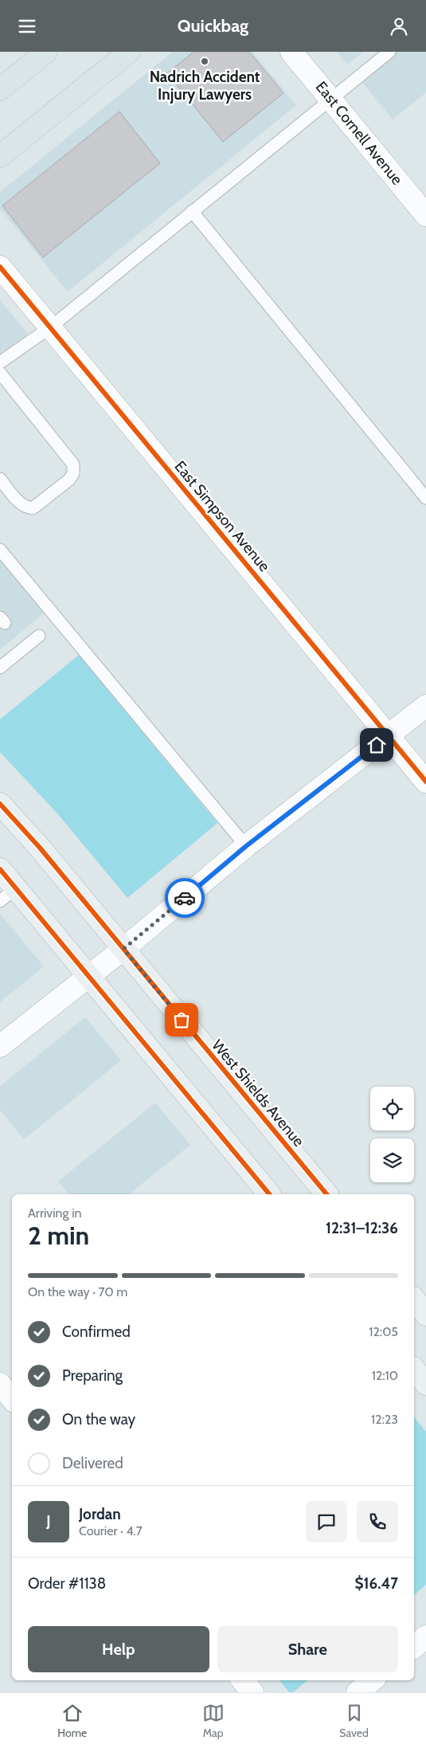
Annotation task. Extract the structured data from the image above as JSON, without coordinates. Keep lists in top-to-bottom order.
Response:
{
  "streets": {
    "main road": ["West Shields Avenue"],
    "street": ["East Cornell Avenue", "East Simpson Avenue"]
  },
  "places": ["Nadrich Accident Injury Lawyers"],
  "page": {
    "header": "Quickbag",
    "heading": ["2 min", "Arriving in", "12:31–12:36"],
    "panel": [
      "Jordan",
      "Courier · 4.7",
      "Order #1138",
      "$16.47"
    ],
    "bar": "On the way · 70 m",
    "list": [
      ["Confirmed", "12:05"],
      ["Preparing", "12:10"],
      ["On the way", "12:23"],
      "Delivered"
    ],
    "round": "J",
    "buttons": ["Help", "Share"],
    "tabs": ["Home", "Map", "Saved"]
  }
}
